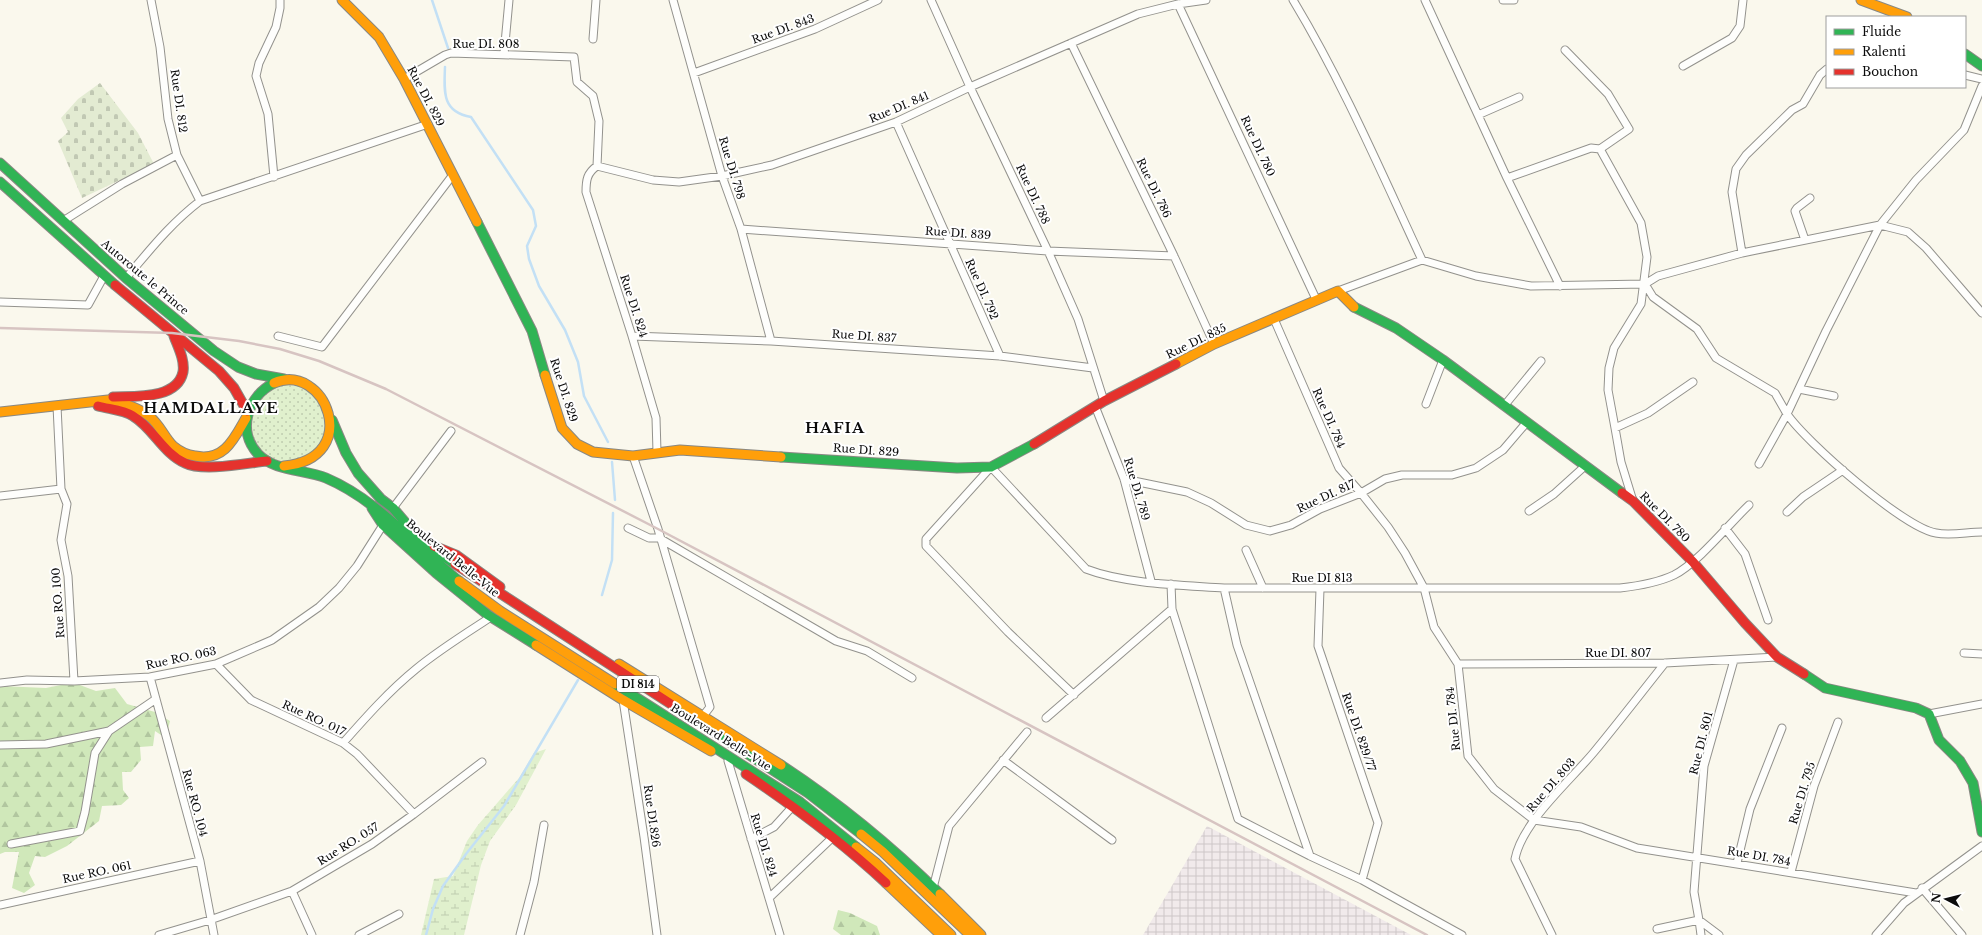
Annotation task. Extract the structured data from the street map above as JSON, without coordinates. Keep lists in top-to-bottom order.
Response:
{
  "streets": {
    "street": [
      "Rue DI. 843",
      "Rue DI. 808",
      "Rue DI. 829",
      "Rue DI. 812",
      "Rue DI. 841",
      "Rue DI. 780",
      "Rue DI. 798",
      "Rue DI. 786",
      "Rue DI. 788",
      "Rue DI. 839",
      "Autoroute le Prince",
      "Rue DI. 792",
      "Rue DI. 824",
      "Rue DI. 837",
      "Rue DI. 835",
      "Rue DI. 784",
      "Rue DI. 789",
      "Rue DI. 817",
      "Boulevard Belle-Vue",
      "Rue DI 813",
      "Rue RO. 100",
      "Rue DI. 807",
      "Rue RO. 063",
      "DI 814",
      "Rue RO. 017",
      "Rue DI. 829/77",
      "Rue DI. 801",
      "Rue DI. 803",
      "Rue DI. 795",
      "Rue RO. 104",
      "Rue DI.826",
      "Rue RO. 057",
      "Rue RO. 061"
    ]
  },
  "crossings": [
    ["Rue DI. 843", "Rue DI. 798"],
    ["Rue DI. 808", "Rue DI. 829"],
    ["Rue DI. 808", "Rue DI. 824"],
    ["Rue DI. 829", "Rue DI. 824"],
    ["Rue DI. 829", "Rue DI. 835"],
    ["Rue DI. 829", "Rue DI 813"],
    ["Rue DI. 841", "Rue DI. 780"],
    ["Rue DI. 841", "Rue DI. 798"],
    ["Rue DI. 841", "Rue DI. 786"],
    ["Rue DI. 841", "Rue DI. 788"],
    ["Rue DI. 841", "Rue DI. 792"],
    ["Rue DI. 841", "Rue DI. 824"],
    ["Rue DI. 780", "Rue DI. 835"],
    ["Rue DI. 780", "Rue DI. 817"],
    ["Rue DI. 780", "Rue DI 813"],
    ["Rue DI. 780", "Rue DI. 807"],
    ["Rue DI. 798", "Rue DI. 839"],
    ["Rue DI. 798", "Rue DI. 837"],
    ["Rue DI. 786", "Rue DI. 839"],
    ["Rue DI. 786", "Rue DI. 835"],
    ["Rue DI. 788", "Rue DI. 839"],
    ["Rue DI. 788", "Rue DI. 837"],
    ["Rue DI. 788", "Rue DI. 835"],
    ["Rue DI. 839", "Rue DI. 792"],
    ["Autoroute le Prince", "Boulevard Belle-Vue"],
    ["Rue DI. 792", "Rue DI. 837"],
    ["Rue DI. 824", "Rue DI. 837"],
    ["Rue DI. 824", "Boulevard Belle-Vue"],
    ["Rue DI. 835", "Rue DI. 784"],
    ["Rue DI. 835", "Rue DI. 789"],
    ["Rue DI. 835", "Rue DI 813"],
    ["Rue DI. 784", "Rue DI. 817"],
    ["Rue DI. 784", "Rue DI 813"],
    ["Rue DI. 784", "Rue DI. 807"],
    ["Rue DI. 784", "Rue DI. 801"],
    ["Rue DI. 784", "Rue DI. 803"],
    ["Rue DI. 784", "Rue DI. 795"],
    ["Rue DI. 789", "Rue DI. 817"],
    ["Rue DI. 789", "Rue DI 813"],
    ["Boulevard Belle-Vue", "Rue RO. 063"],
    ["Boulevard Belle-Vue", "Rue DI.826"],
    ["Rue DI 813", "Rue DI. 829/77"],
    ["Rue RO. 100", "Rue RO. 063"],
    ["Rue DI. 807", "Rue DI. 801"],
    ["Rue DI. 807", "Rue DI. 803"],
    ["Rue RO. 063", "Rue RO. 017"],
    ["Rue RO. 063", "Rue RO. 104"],
    ["Rue RO. 017", "Rue RO. 057"],
    ["Rue RO. 104", "Rue RO. 057"],
    ["Rue RO. 104", "Rue RO. 061"]
  ],
  "districts": ["HAMDALLAYE", "HAFIA"],
  "legend": ["Fluide", "Ralenti", "Bouchon"],
  "north": "left"
}
